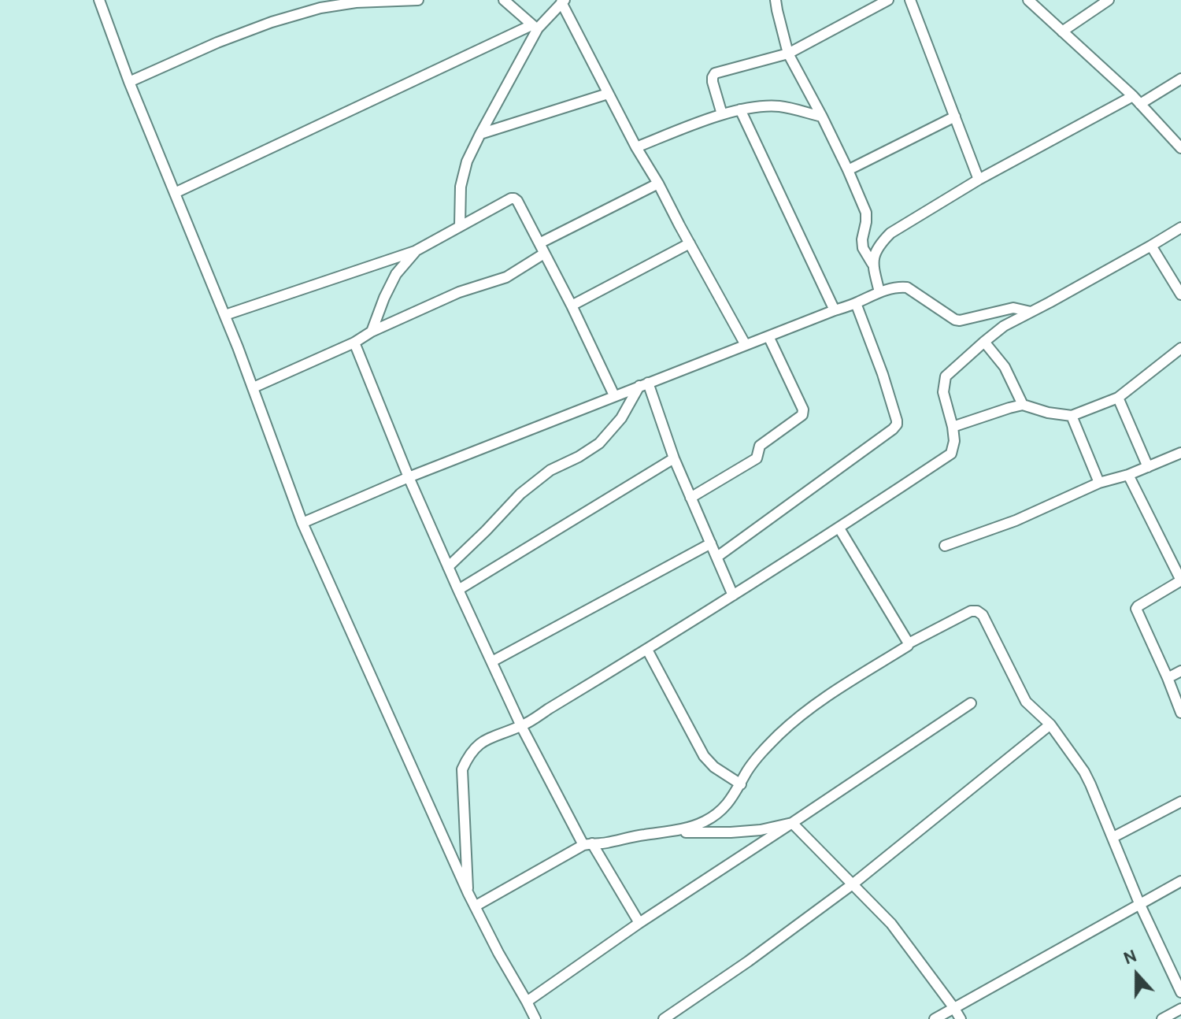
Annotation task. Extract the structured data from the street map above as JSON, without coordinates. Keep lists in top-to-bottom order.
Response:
{
  "north": "top"
}
